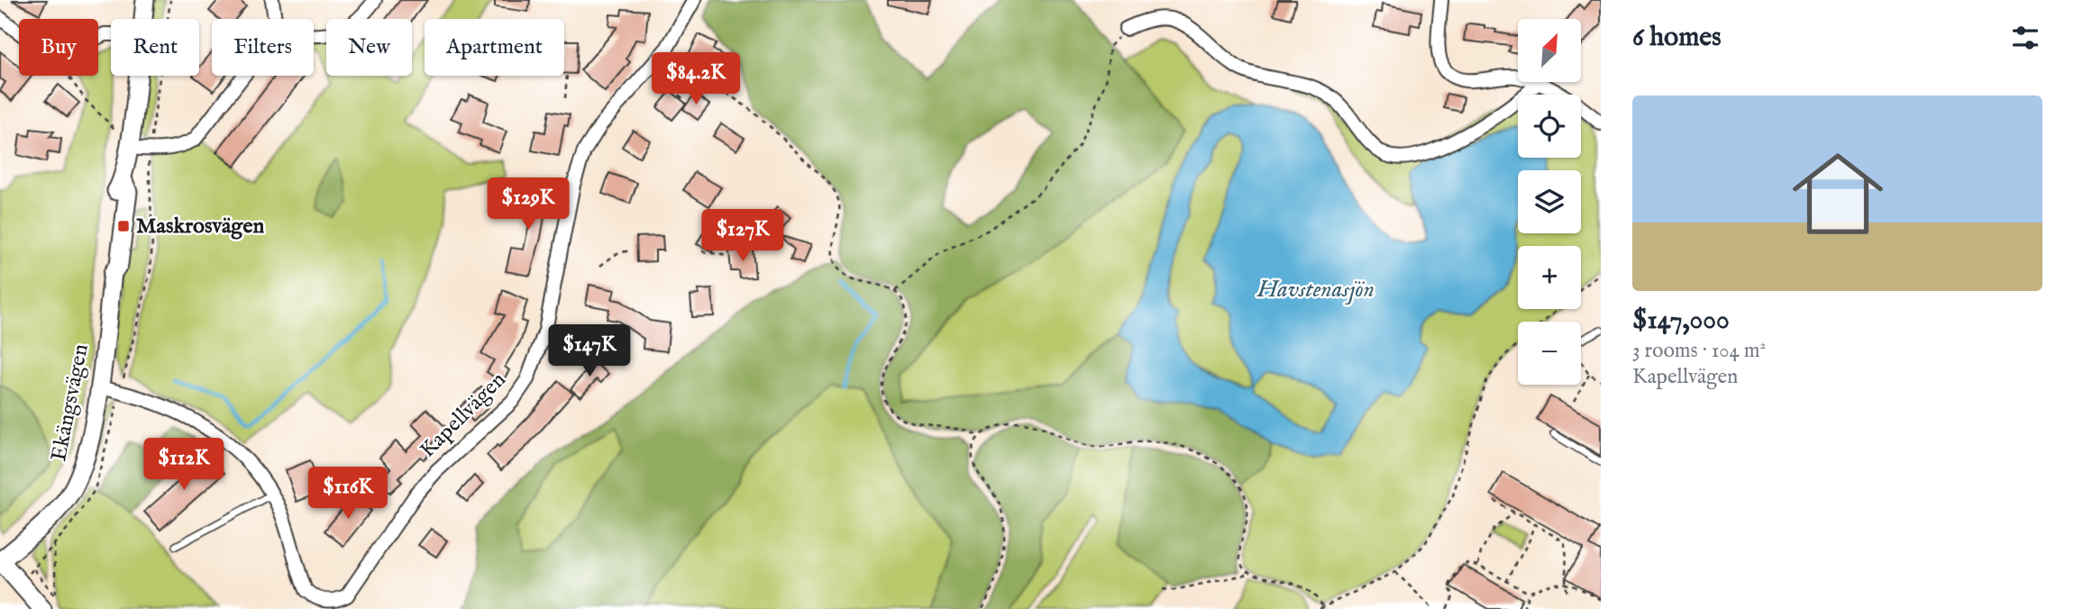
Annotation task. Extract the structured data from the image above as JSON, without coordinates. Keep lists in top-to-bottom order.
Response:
{
  "streets": {
    "street": ["Ekängsvägen", "Kapellvägen"]
  },
  "crossings": [
    ["Ekängsvägen", "Kapellvägen"]
  ],
  "water": ["Havstenasjön"],
  "places": {
    "transit": ["Maskrosvägen"]
  },
  "north": "top right",
  "page": {
    "heading": "6 homes",
    "map_buttons": ["+", "−"],
    "chip": [
      "Buy",
      "Rent",
      "Filters",
      "New",
      "Apartment"
    ],
    "price": [
      "$84.2K",
      "$129K",
      "$127K",
      "$147K",
      "$112K",
      "$116K"
    ],
    "list": [
      {
        "name": "$147,000",
        "note": "3 rooms · 104 m² · Kapellvägen"
      }
    ]
  }
}
